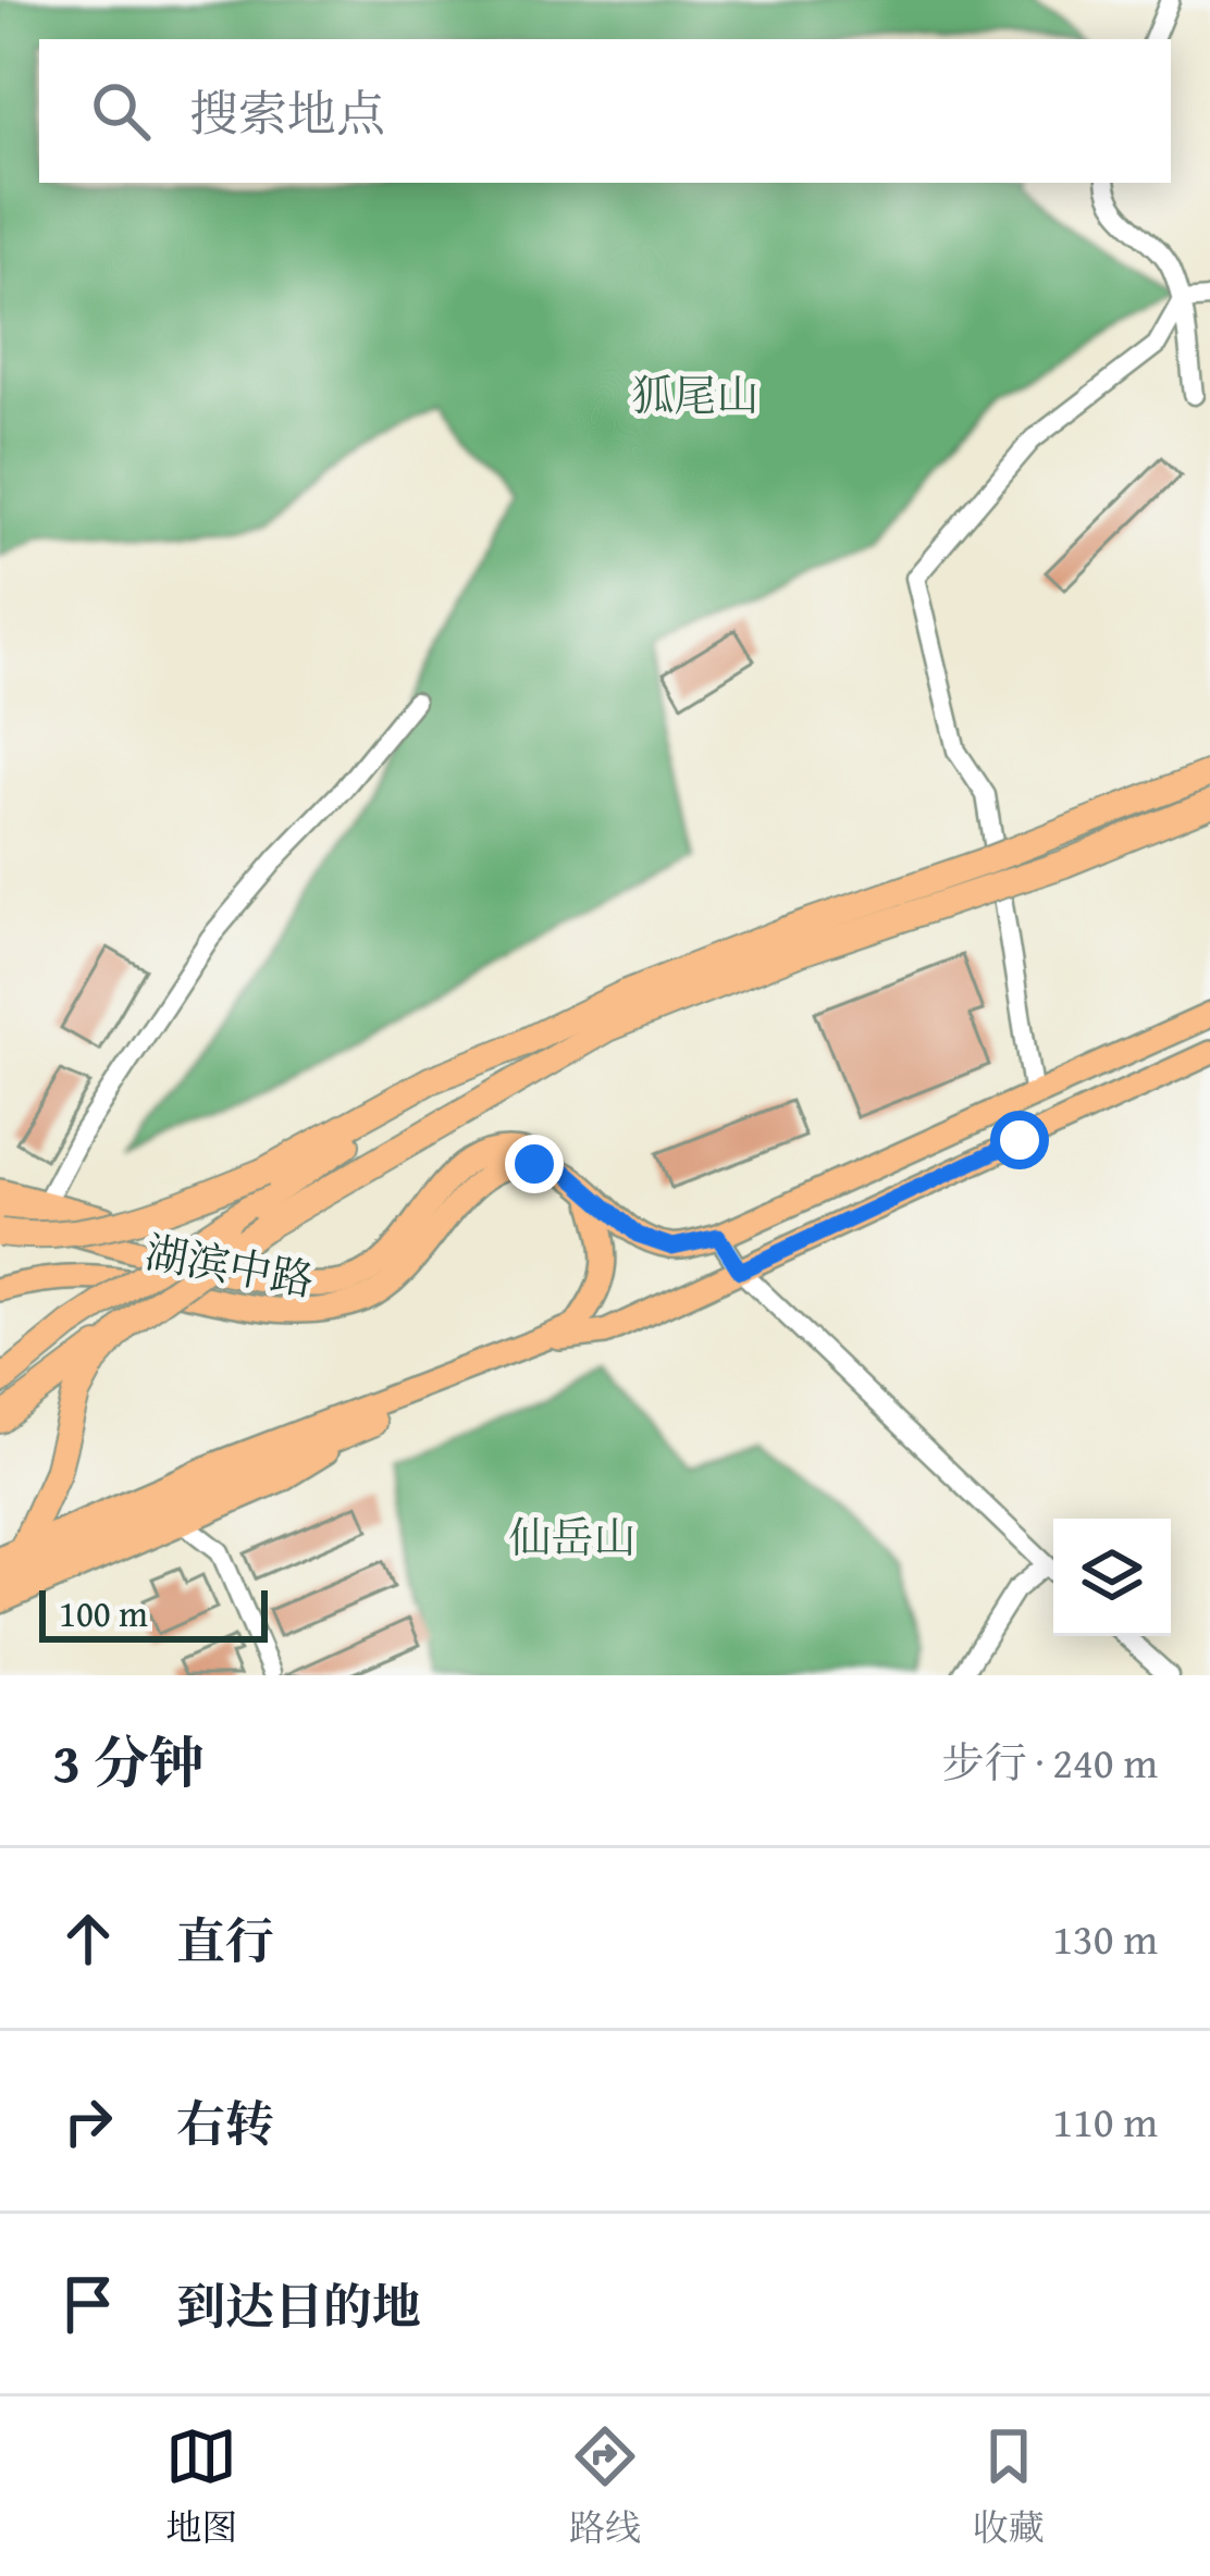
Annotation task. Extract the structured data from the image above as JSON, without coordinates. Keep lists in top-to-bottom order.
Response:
{
  "streets": {
    "main road": ["湖滨中路"]
  },
  "parks": ["狐尾山", "仙岳山"],
  "scale_bar": "100 m",
  "page": {
    "search": "搜索地点",
    "scale": "100 m",
    "heading": ["3 分钟", "步行 · 240 m"],
    "list": [
      ["直行", "130 m"],
      ["右转", "110 m"],
      "到达目的地"
    ],
    "nav": ["地图", "路线", "收藏"]
  }
}
